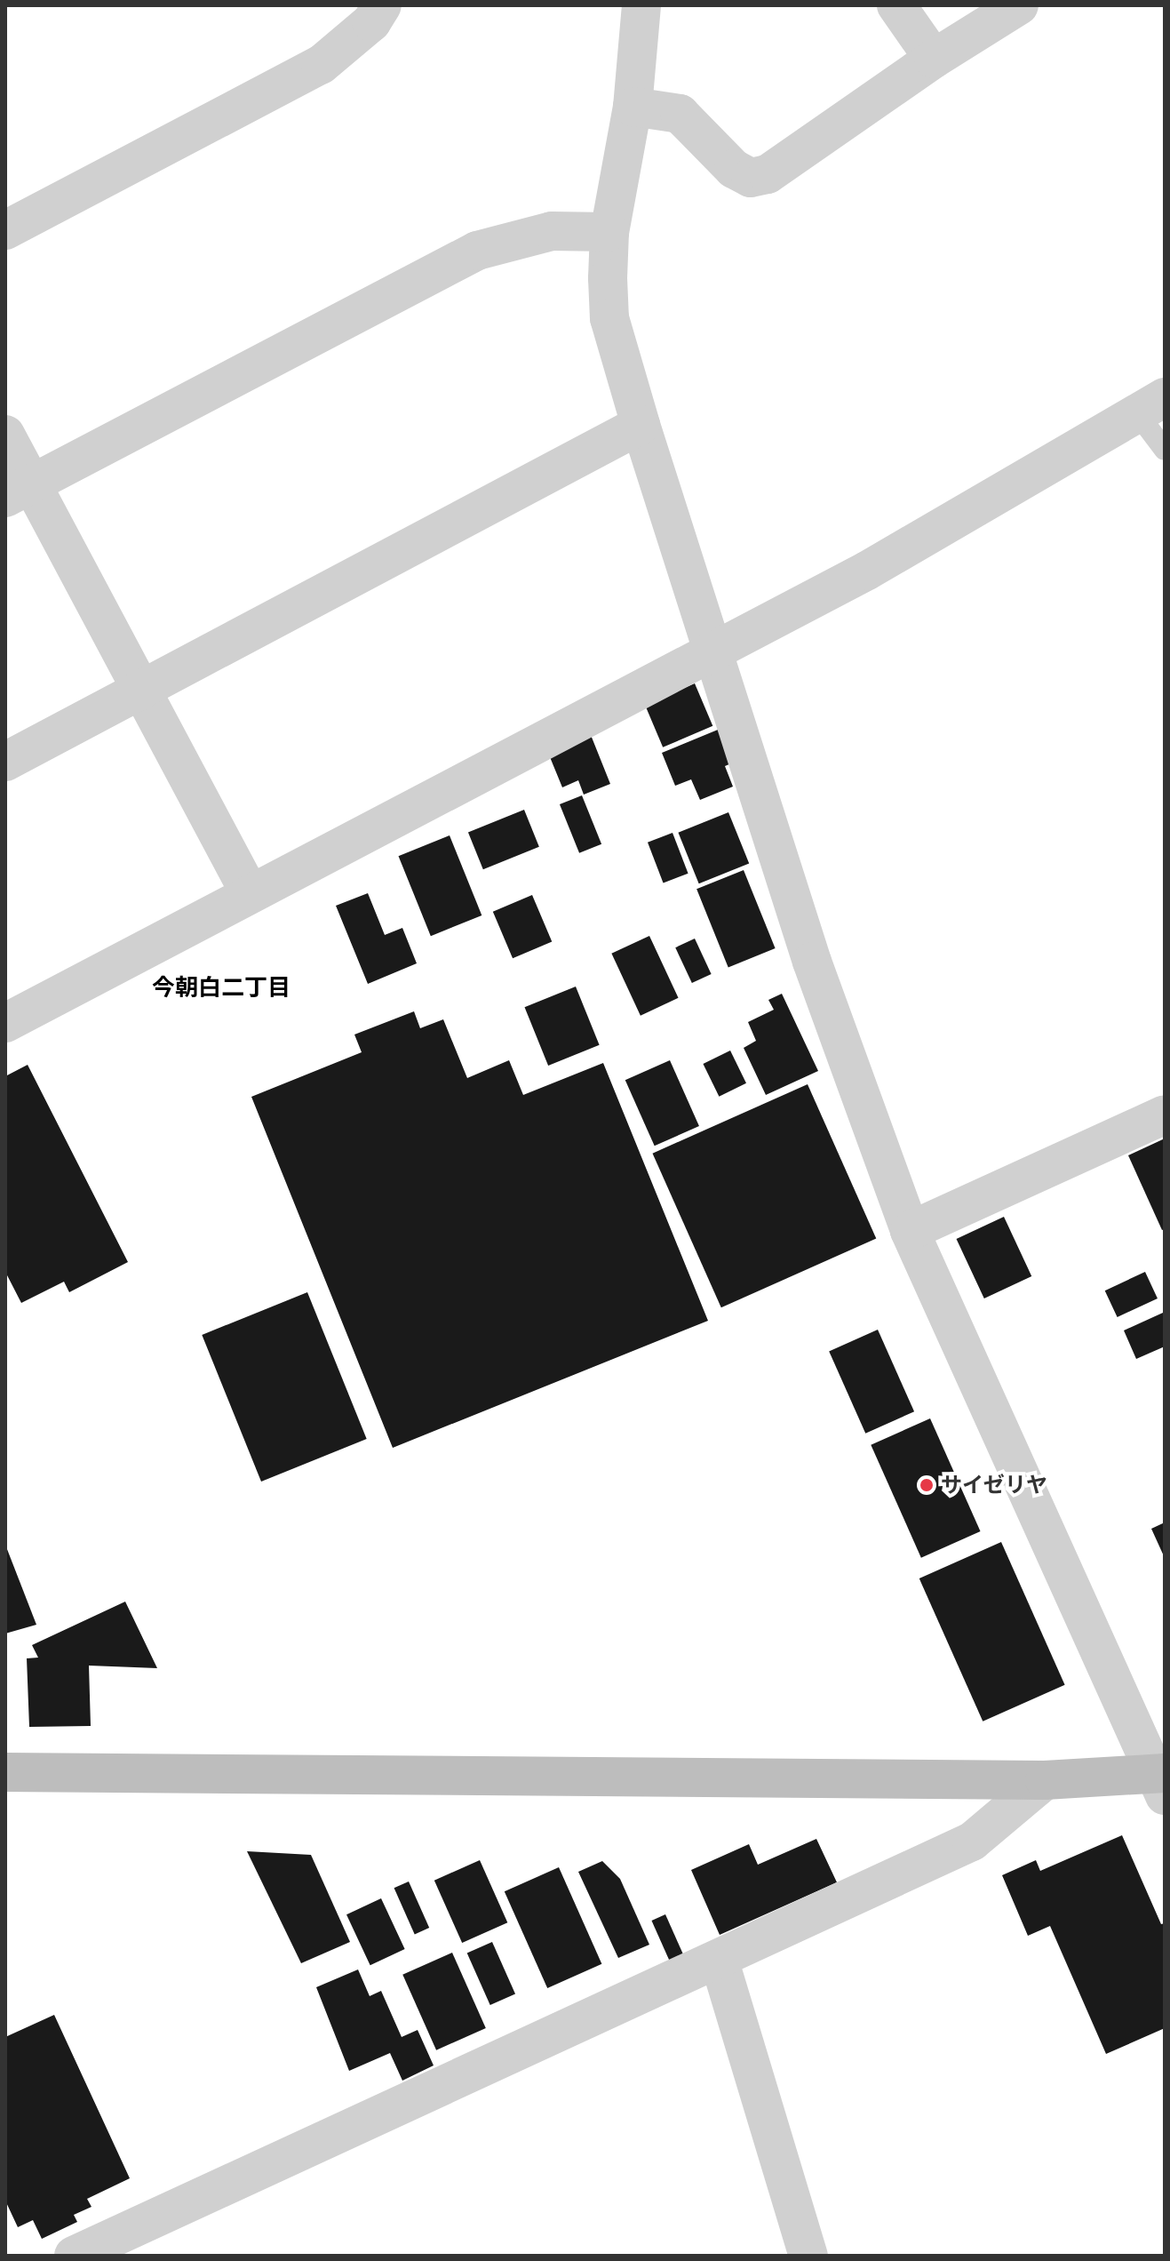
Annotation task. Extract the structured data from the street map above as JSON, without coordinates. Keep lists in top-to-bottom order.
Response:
{
  "districts": ["今朝白二丁目"],
  "places": ["サイゼリヤ"]
}
